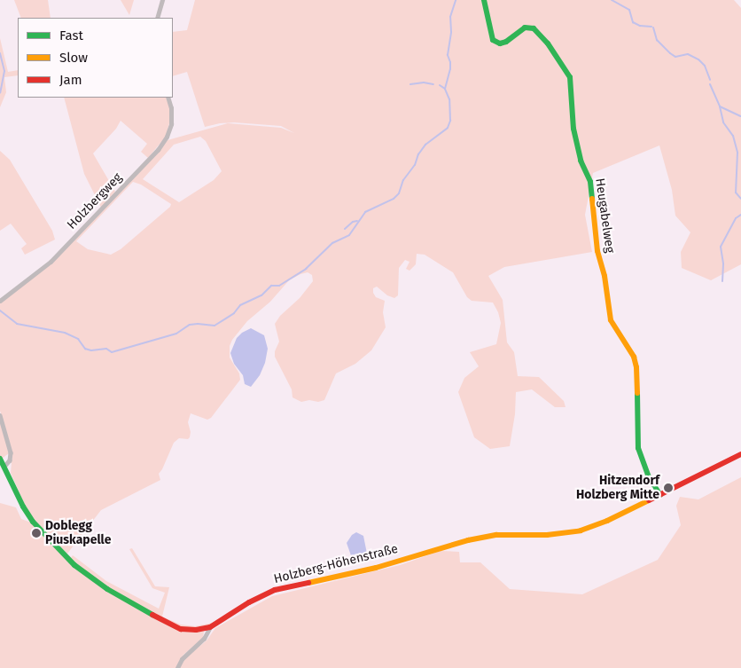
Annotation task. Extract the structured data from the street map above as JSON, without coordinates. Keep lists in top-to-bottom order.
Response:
{
  "streets": {
    "street": ["Holzbergweg", "Heugabelweg", "Holzberg-Höhenstraße"]
  },
  "crossings": [
    ["Heugabelweg", "Holzberg-Höhenstraße"]
  ],
  "places": ["Hitzendorf Holzberg Mitte", "Doblegg Piuskapelle"],
  "legend": ["Fast", "Slow", "Jam"]
}
